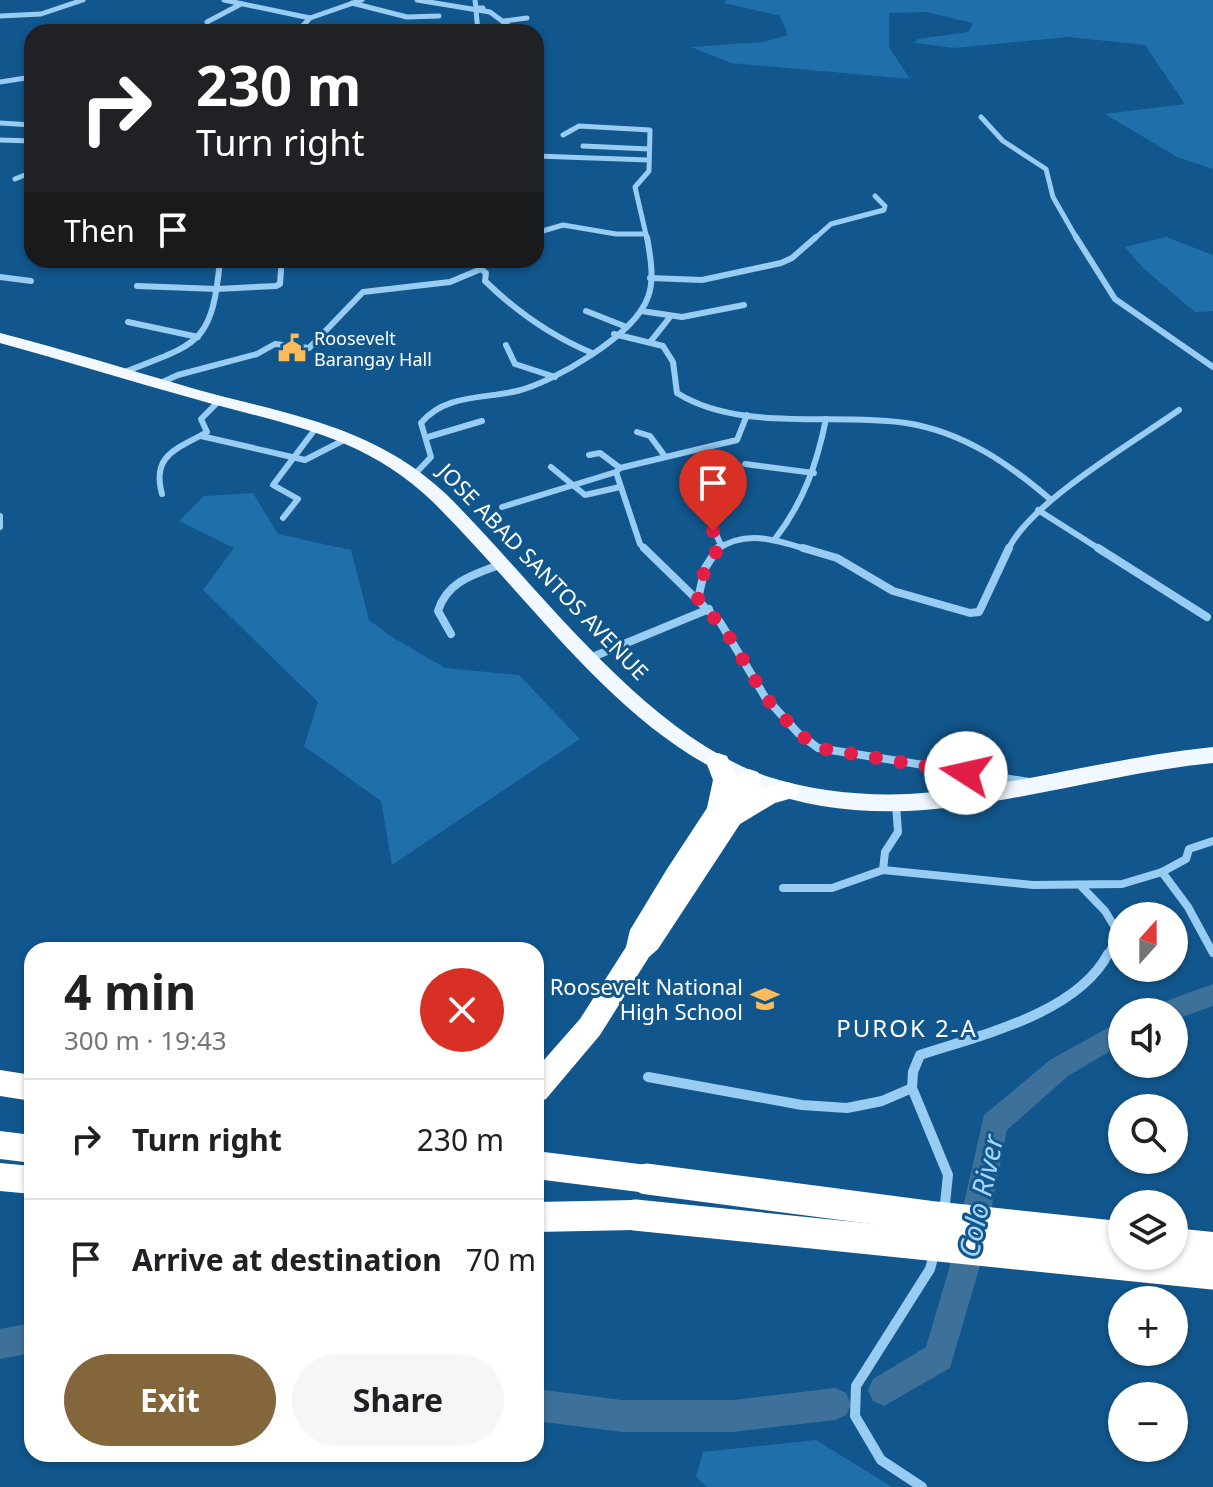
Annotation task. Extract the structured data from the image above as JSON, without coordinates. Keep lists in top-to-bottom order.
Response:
{
  "streets": {
    "highway": ["JOSE ABAD SANTOS AVENUE"]
  },
  "districts": ["PUROK 2-A"],
  "water": ["Colo River"],
  "places": {
    "public building": ["Roosevelt Barangay Hall"],
    "school or university": ["Roosevelt National High School"]
  },
  "north": "top",
  "page": {
    "turn": ["230 m", "Turn right"],
    "then": "Then",
    "map_buttons": ["+", "−"],
    "heading": ["4 min", "300 m · 19:43"],
    "list": [
      {
        "name": "Turn right",
        "value": "230 m"
      },
      {
        "name": "Arrive at destination",
        "value": "70 m"
      }
    ],
    "buttons": ["Exit", "Share"]
  }
}
